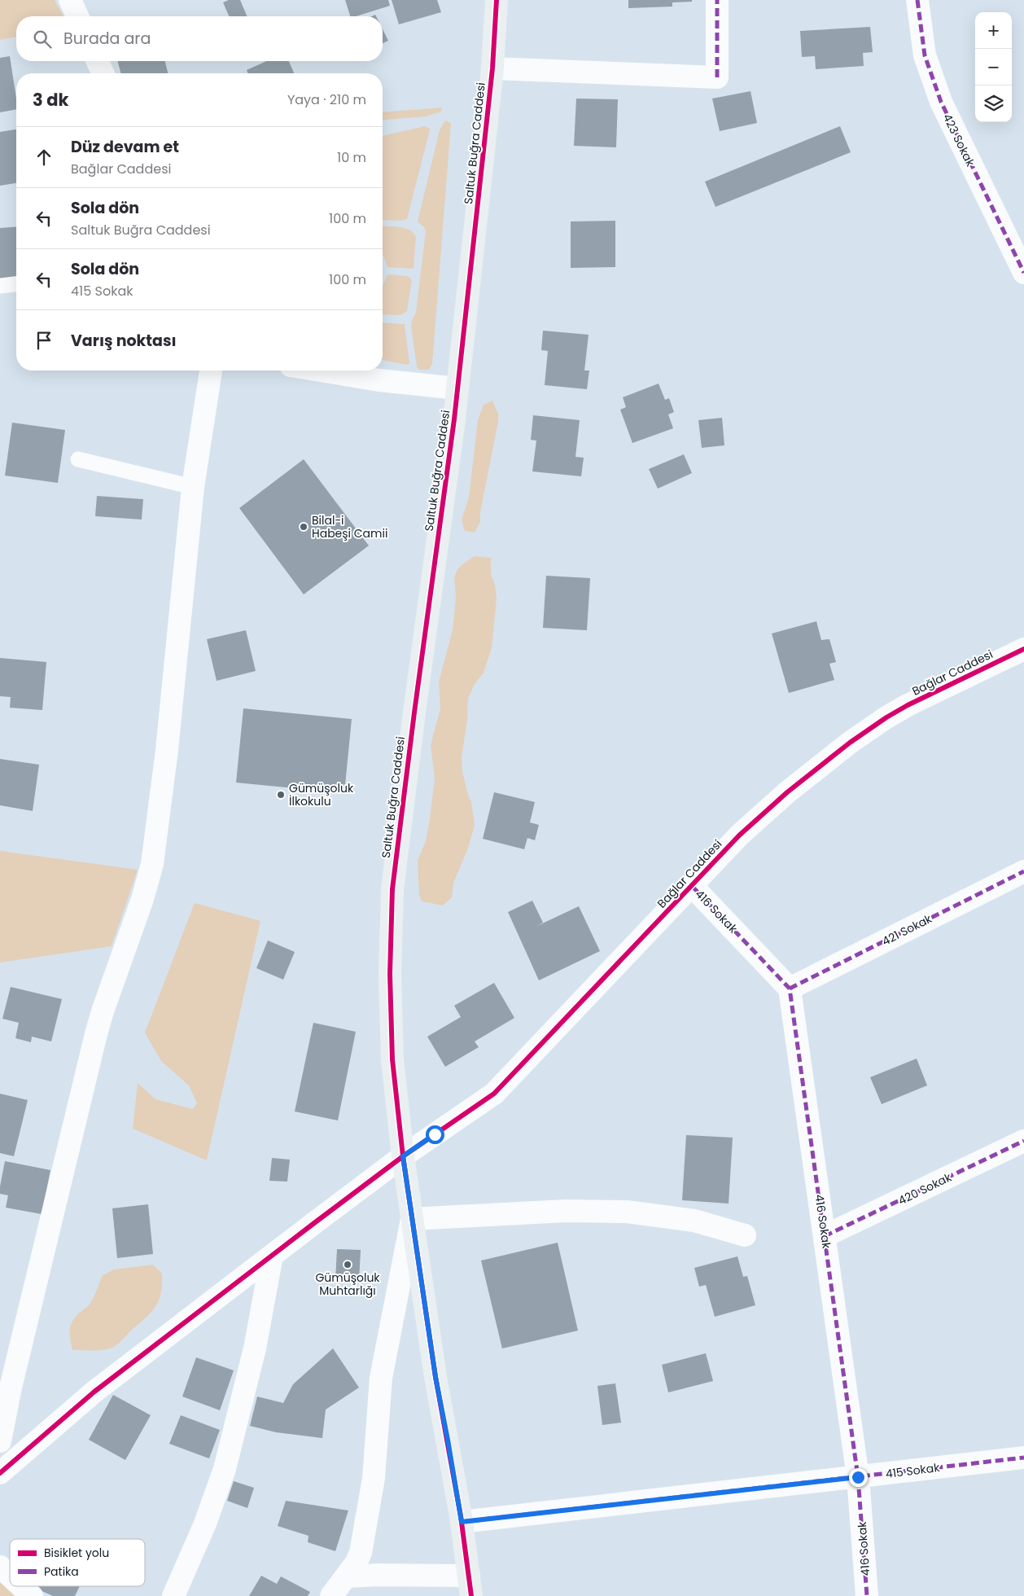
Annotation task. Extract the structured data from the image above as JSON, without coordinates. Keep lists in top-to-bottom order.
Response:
{
  "streets": {
    "street": [
      "423 Sokak",
      "Saltuk Buğra Caddesi",
      "Bağlar Caddesi",
      "416 Sokak",
      "421 Sokak",
      "420 Sokak",
      "415 Sokak"
    ]
  },
  "crossings": [
    ["Saltuk Buğra Caddesi", "Bağlar Caddesi"],
    ["Saltuk Buğra Caddesi", "415 Sokak"],
    ["Bağlar Caddesi", "416 Sokak"],
    ["416 Sokak", "421 Sokak"],
    ["416 Sokak", "420 Sokak"],
    ["416 Sokak", "415 Sokak"]
  ],
  "places": ["Bilal-i Habeşi Camii", "Gümüşoluk İlkokulu", "Gümüşoluk Muhtarlığı"],
  "legend": ["Bisiklet yolu", "Patika"],
  "page": {
    "map_buttons": ["+", "−"],
    "search": "Burada ara",
    "heading": ["3 dk", "Yaya · 210 m"],
    "list": [
      ["Düz devam et", "Bağlar Caddesi", "10 m"],
      ["Sola dön", "Saltuk Buğra Caddesi", "100 m"],
      ["Sola dön", "415 Sokak", "100 m"],
      "Varış noktası"
    ]
  }
}
